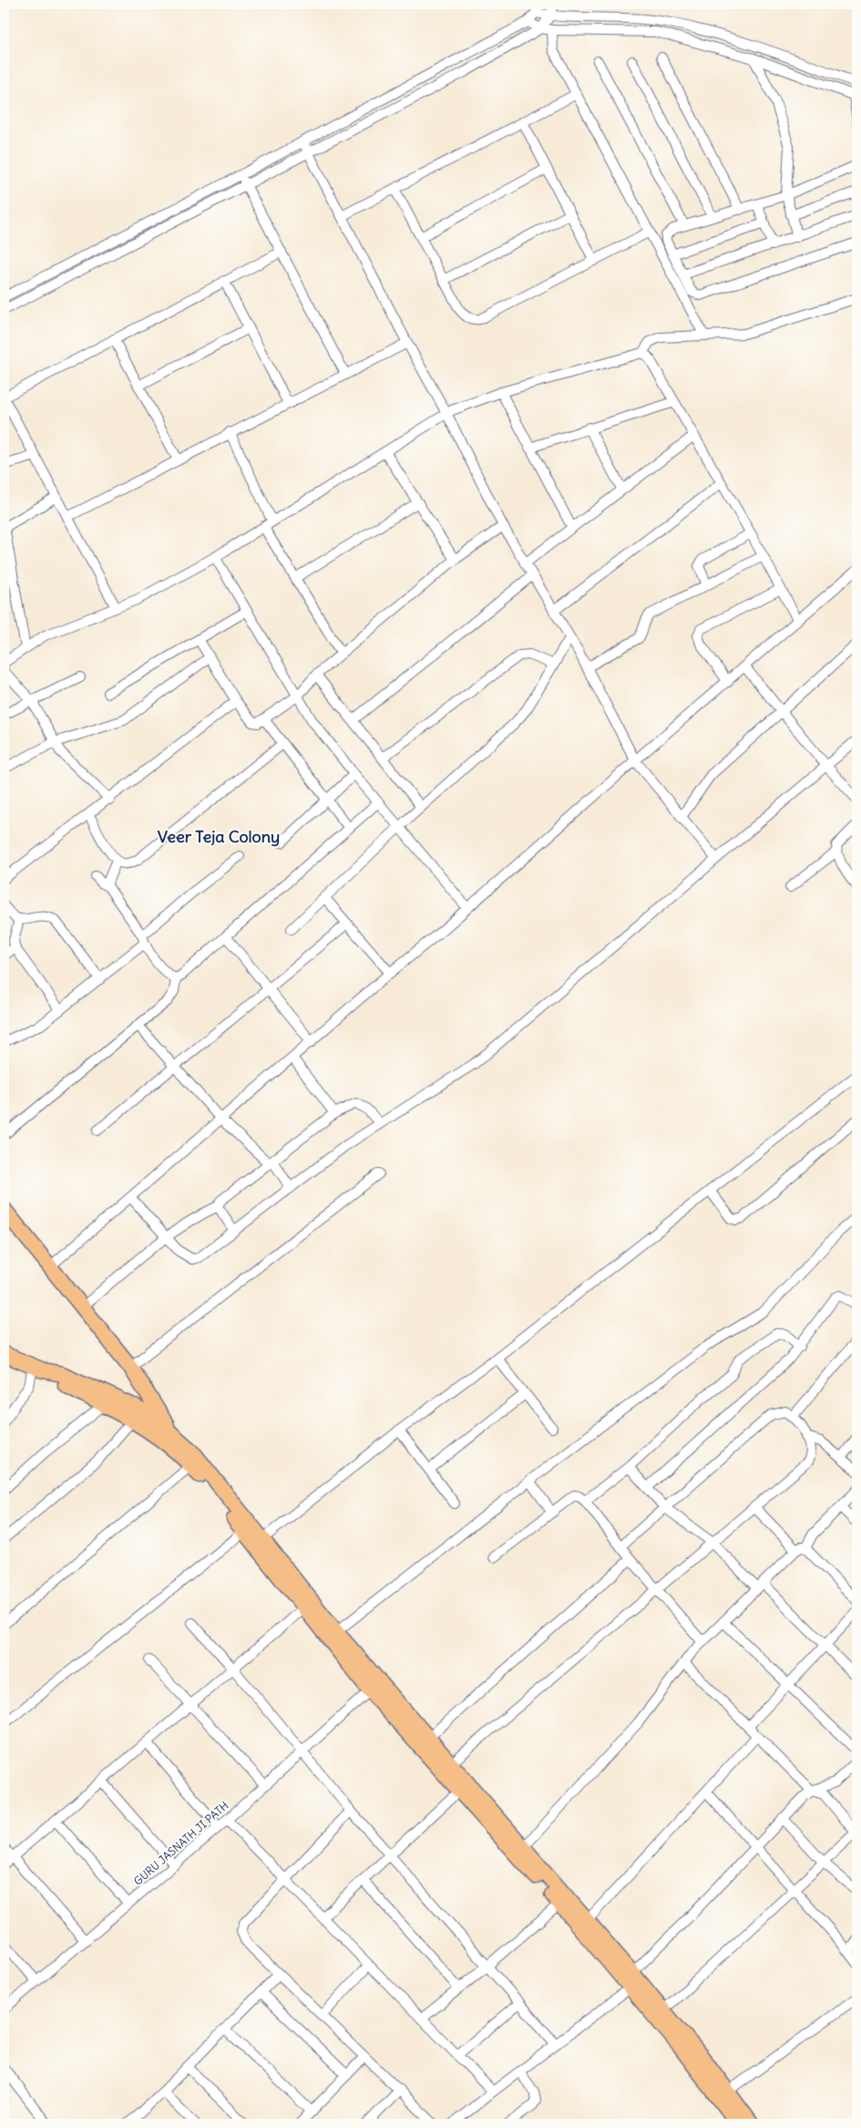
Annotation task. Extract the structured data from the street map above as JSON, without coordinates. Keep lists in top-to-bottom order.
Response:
{
  "streets": {
    "street": ["GURU JASNATH JI PATH"]
  },
  "districts": ["Veer Teja Colony"]
}
